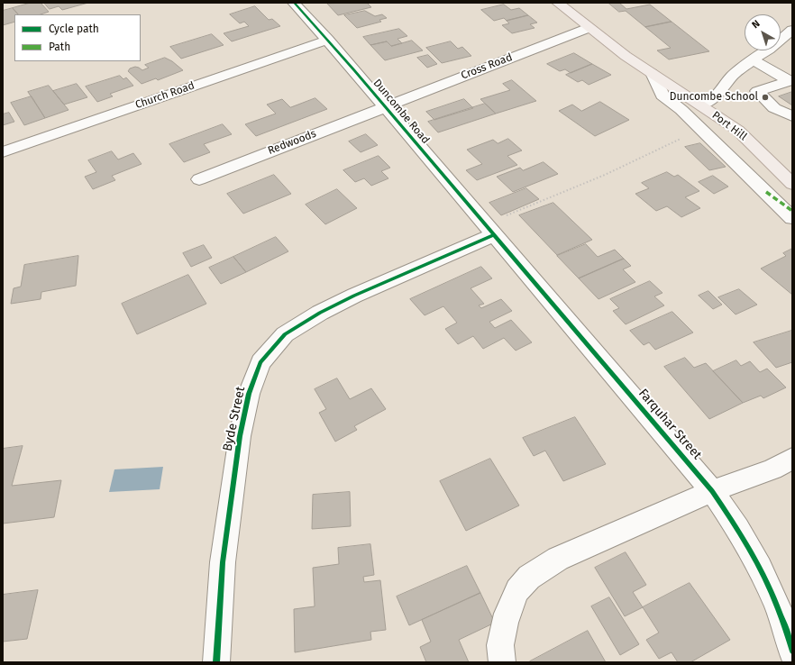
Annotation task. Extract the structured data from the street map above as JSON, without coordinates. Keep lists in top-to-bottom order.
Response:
{
  "streets": {
    "main road": ["Port Hill"],
    "street": [
      "Cross Road",
      "Church Road",
      "Duncombe Road",
      "Redwoods",
      "Byde Street",
      "Farquhar Street"
    ]
  },
  "crossings": [
    ["Cross Road", "Duncombe Road"],
    ["Cross Road", "Port Hill"],
    ["Cross Road", "Redwoods"],
    ["Church Road", "Duncombe Road"],
    ["Duncombe Road", "Redwoods"],
    ["Duncombe Road", "Byde Street"],
    ["Duncombe Road", "Farquhar Street"],
    ["Byde Street", "Farquhar Street"]
  ],
  "places": ["Duncombe School"],
  "legend": ["Cycle path", "Path"],
  "north": "top left"
}
